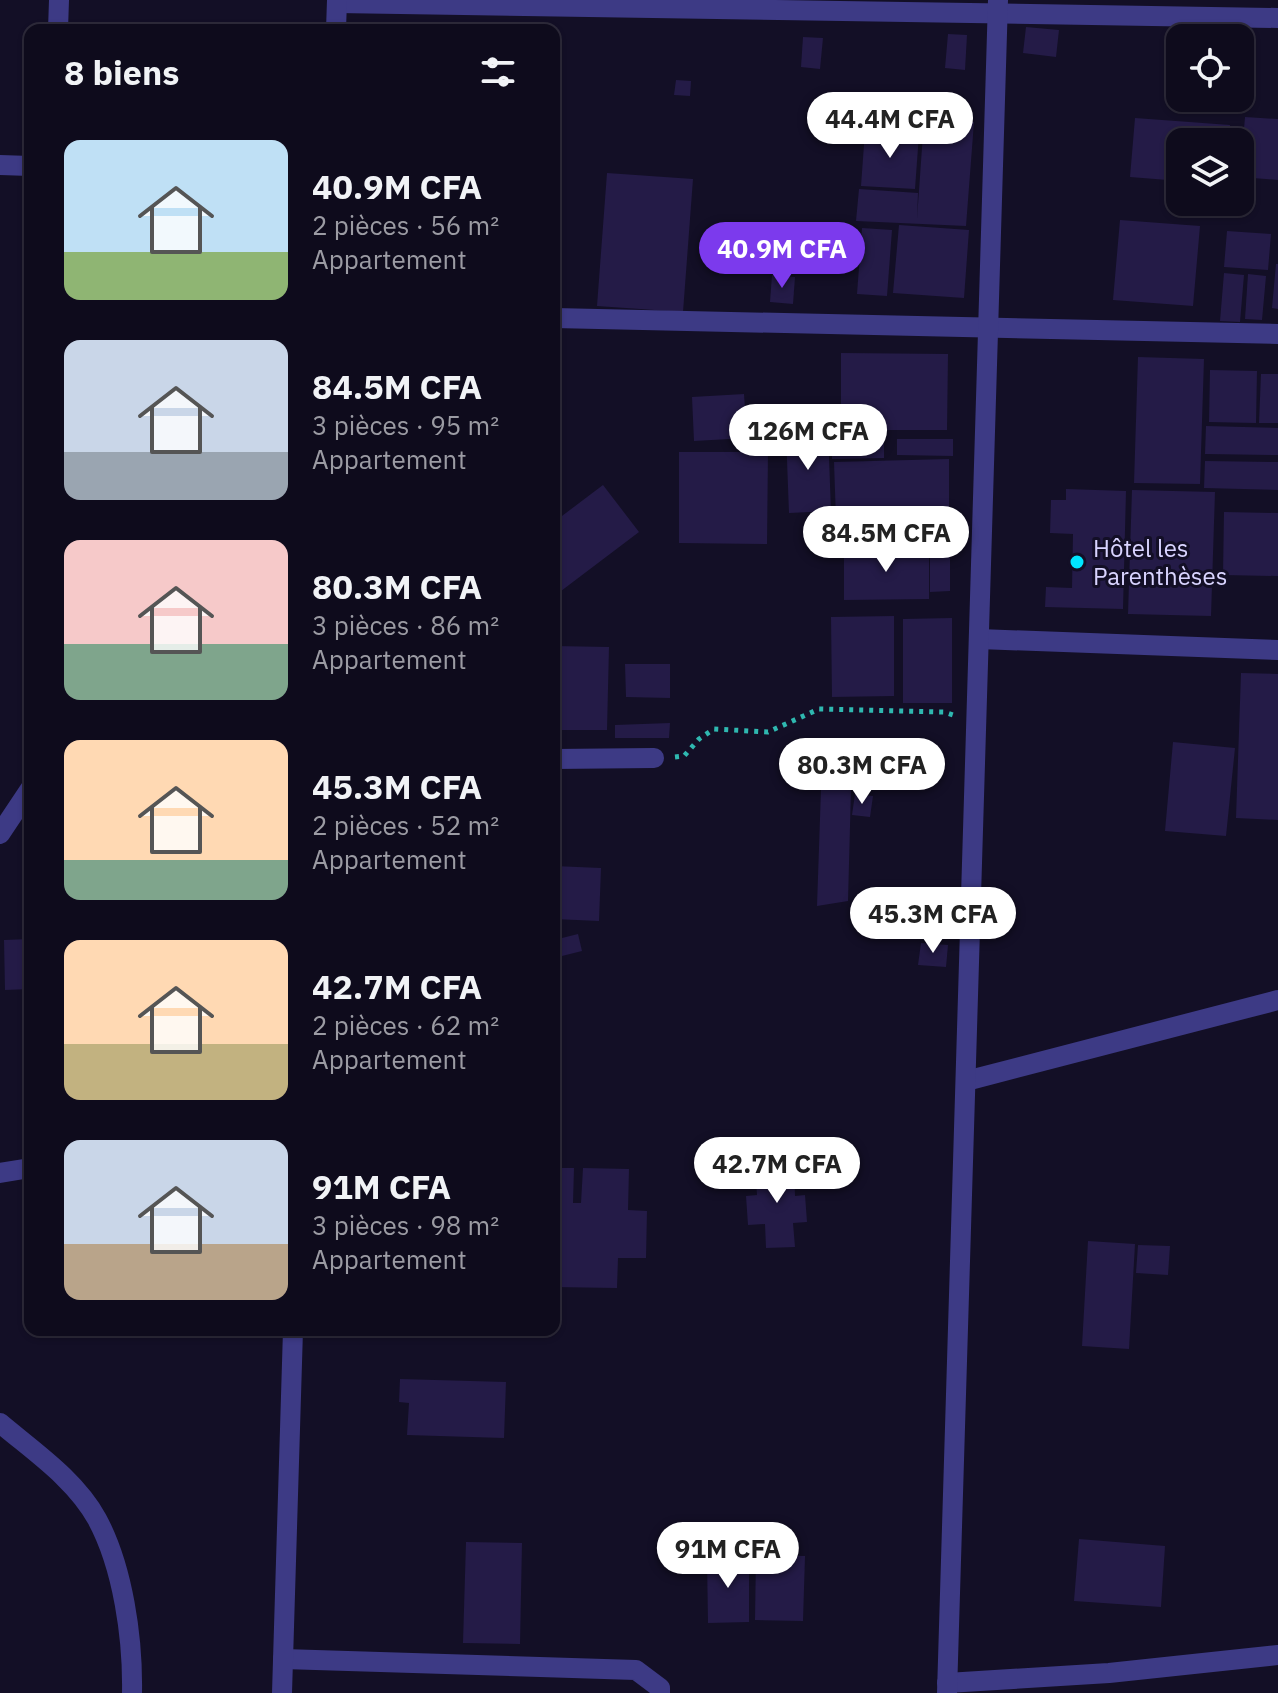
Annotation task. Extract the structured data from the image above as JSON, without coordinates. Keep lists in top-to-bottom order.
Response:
{
  "places": ["Hôtel les Parenthèses"],
  "page": {
    "heading": "8 biens",
    "price": [
      "44.4M CFA",
      "40.9M CFA",
      "126M CFA",
      "84.5M CFA",
      "80.3M CFA",
      "45.3M CFA",
      "42.7M CFA",
      "91M CFA"
    ],
    "list": [
      {
        "name": "40.9M CFA",
        "note": "2 pièces · 56 m² · Appartement"
      },
      {
        "name": "84.5M CFA",
        "note": "3 pièces · 95 m² · Appartement"
      },
      {
        "name": "80.3M CFA",
        "note": "3 pièces · 86 m² · Appartement"
      },
      {
        "name": "45.3M CFA",
        "note": "2 pièces · 52 m² · Appartement"
      },
      {
        "name": "42.7M CFA",
        "note": "2 pièces · 62 m² · Appartement"
      },
      {
        "name": "91M CFA",
        "note": "3 pièces · 98 m² · Appartement"
      }
    ]
  }
}
